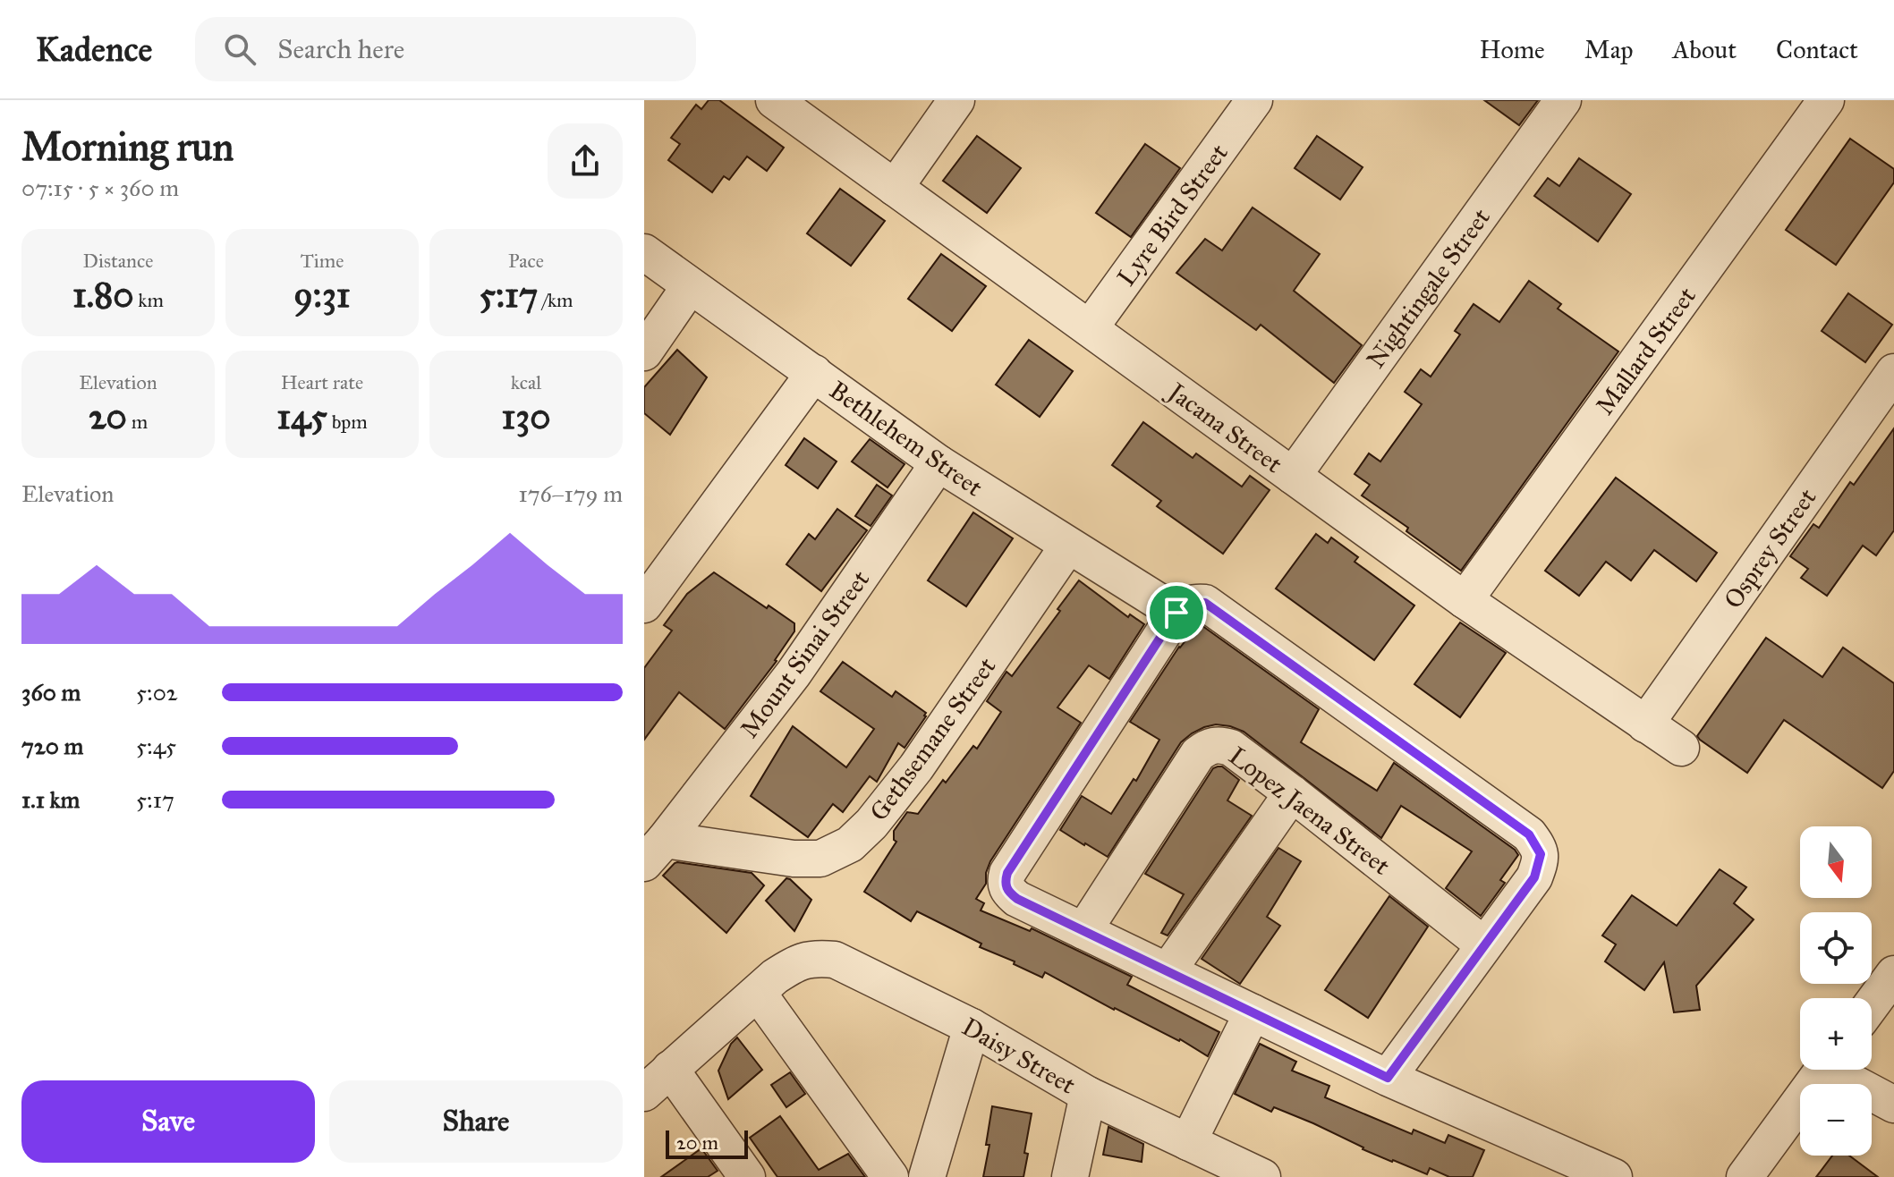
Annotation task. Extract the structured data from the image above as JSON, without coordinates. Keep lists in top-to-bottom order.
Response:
{
  "streets": {
    "street": [
      "Lyre Bird Street",
      "Nightingale Street",
      "Mallard Street",
      "Jacana Street",
      "Bethlehem Street",
      "Osprey Street",
      "Mount Sinai Street",
      "Gethsemane Street",
      "Lopez Jaena Street",
      "Daisy Street"
    ]
  },
  "crossings": [
    ["Lyre Bird Street", "Jacana Street"],
    ["Nightingale Street", "Jacana Street"],
    ["Mallard Street", "Jacana Street"],
    ["Jacana Street", "Osprey Street"],
    ["Bethlehem Street", "Mount Sinai Street"],
    ["Bethlehem Street", "Gethsemane Street"],
    ["Mount Sinai Street", "Gethsemane Street"]
  ],
  "scale_bar": "20 m",
  "north": "bottom",
  "page": {
    "header": "Kadence",
    "search": "Search here",
    "nav": [
      "Home",
      "Map",
      "About",
      "Contact"
    ],
    "heading": ["Morning run", "07:15 · 5 × 360 m"],
    "stats": [
      ["Distance", "1.80 km"],
      ["Time", "9:31"],
      ["Pace", "5:17 /km"],
      ["Elevation", "20 m"],
      ["Heart rate", "145 bpm"],
      ["kcal", "130"]
    ],
    "chart": ["Elevation", "176–179 m"],
    "list": [
      {
        "name": "360 m",
        "note": "5:02"
      },
      {
        "name": "720 m",
        "note": "5:45"
      },
      {
        "name": "1.1 km",
        "note": "5:17"
      }
    ],
    "map_buttons": ["+", "−"],
    "buttons": ["Save", "Share"],
    "scale": "20 m"
  }
}
